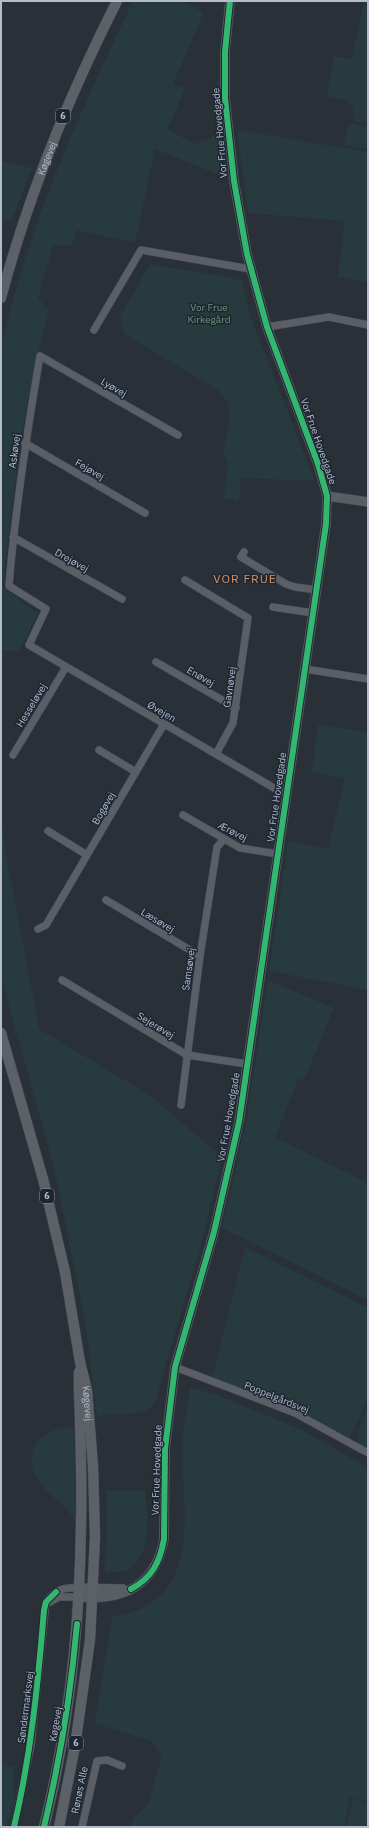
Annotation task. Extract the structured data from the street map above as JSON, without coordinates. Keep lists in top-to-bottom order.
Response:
{
  "streets": {
    "main road": ["6", "Køgevej"],
    "street": [
      "Vor Frue Hovedgade",
      "Lyøvej",
      "Askøvej",
      "Fejøvej",
      "Drejøvej",
      "Enøvej",
      "Gavnøvej",
      "Hesseløvej",
      "Øvejen",
      "Bogøvej",
      "Ærøvej",
      "Læsøvej",
      "Samsøvej",
      "Sejerøvej",
      "Poppelgårdsvej",
      "Søndermarksvej",
      "Rønøs Alle"
    ]
  },
  "crossings": [
    ["Vor Frue Hovedgade", "Køgevej"],
    ["Vor Frue Hovedgade", "Øvejen"],
    ["Vor Frue Hovedgade", "Ærøvej"],
    ["Vor Frue Hovedgade", "Sejerøvej"],
    ["Vor Frue Hovedgade", "Poppelgårdsvej"],
    ["Vor Frue Hovedgade", "Søndermarksvej"],
    ["Køgevej", "Søndermarksvej"],
    ["Lyøvej", "Askøvej"],
    ["Askøvej", "Fejøvej"],
    ["Askøvej", "Drejøvej"],
    ["Askøvej", "Øvejen"],
    ["Enøvej", "Gavnøvej"],
    ["Gavnøvej", "Øvejen"],
    ["Hesseløvej", "Øvejen"],
    ["Øvejen", "Bogøvej"],
    ["Ærøvej", "Samsøvej"],
    ["Læsøvej", "Samsøvej"],
    ["Samsøvej", "Sejerøvej"]
  ],
  "districts": ["VOR FRUE"],
  "parks": ["Vor Frue Kirkegård"]
}
